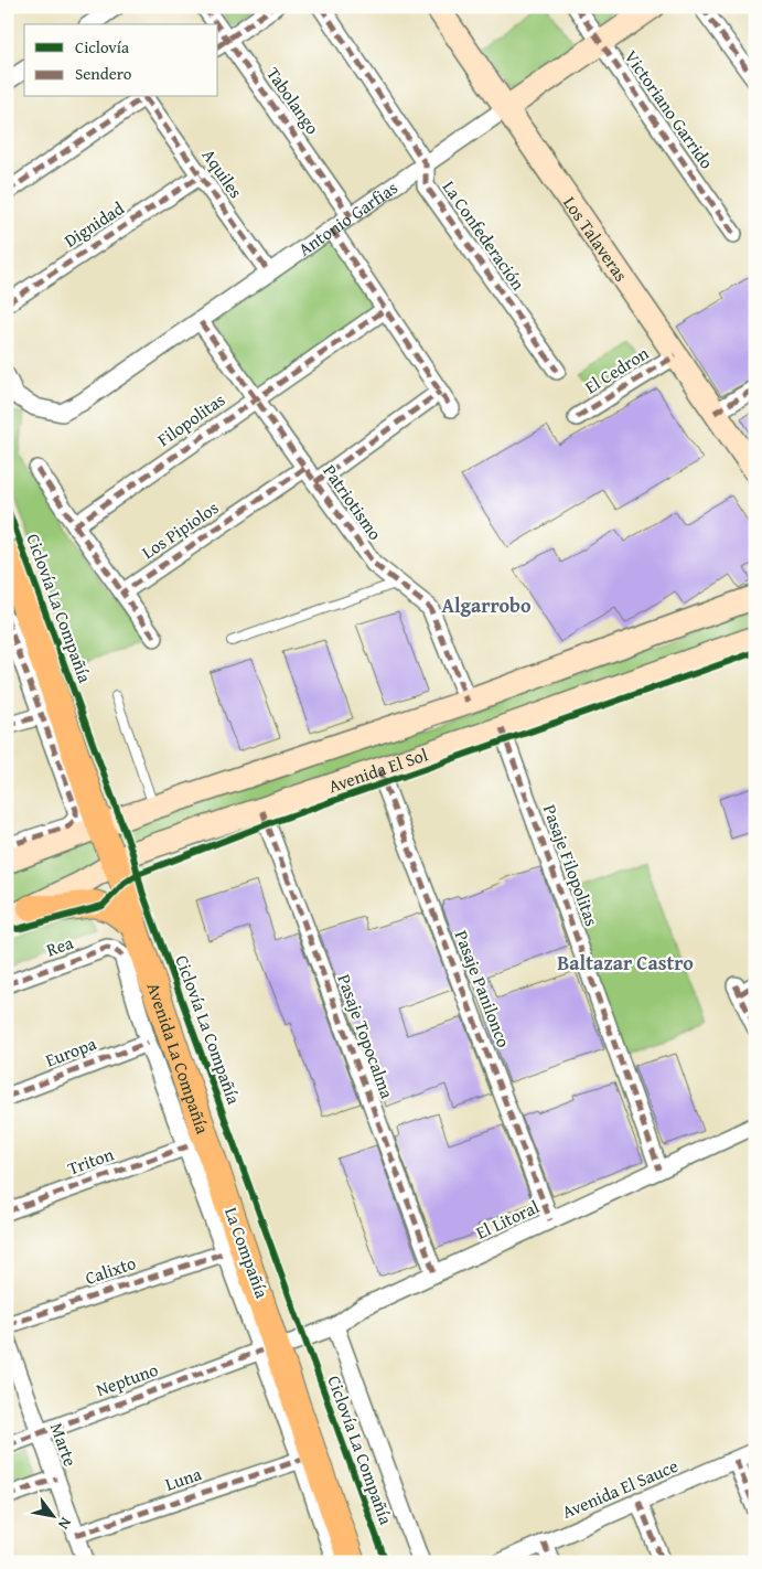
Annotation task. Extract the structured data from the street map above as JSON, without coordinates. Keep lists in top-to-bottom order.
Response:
{
  "streets": {
    "main road": [
      "Antonio Garfias",
      "Los Talaveras",
      "Avenida El Sol",
      "Avenida La Compañía"
    ],
    "street": [
      "Tabolango",
      "Victoriano Garrido",
      "Aquiles",
      "Dignidad",
      "La Confederación",
      "El Cedron",
      "Filopolitas",
      "Patriotismo",
      "Los Pipiolos",
      "Pasaje Filopolitas",
      "Rea",
      "Pasaje Panilonco",
      "Pasaje Topocalma",
      "Europa",
      "Triton",
      "El Litoral",
      "La Compañía",
      "Calixto",
      "Neptuno",
      "Marte",
      "Luna",
      "Avenida El Sauce"
    ],
    "cycle path": ["Ciclovía La Compañía"]
  },
  "crossings": [
    ["Tabolango", "Antonio Garfias"],
    ["Victoriano Garrido", "Antonio Garfias"],
    ["Aquiles", "Antonio Garfias"],
    ["Aquiles", "Dignidad"],
    ["Antonio Garfias", "La Confederación"],
    ["Antonio Garfias", "Los Talaveras"],
    ["Antonio Garfias", "Patriotismo"],
    ["Los Talaveras", "El Cedron"],
    ["Filopolitas", "Patriotismo"],
    ["Patriotismo", "Los Pipiolos"],
    ["Patriotismo", "Avenida El Sol"],
    ["Avenida El Sol", "Pasaje Filopolitas"],
    ["Avenida El Sol", "Pasaje Panilonco"],
    ["Avenida El Sol", "Pasaje Topocalma"],
    ["Avenida El Sol", "Avenida La Compañía"],
    ["Pasaje Filopolitas", "El Litoral"],
    ["Rea", "La Compañía"],
    ["Pasaje Panilonco", "El Litoral"],
    ["Pasaje Topocalma", "El Litoral"],
    ["Europa", "La Compañía"],
    ["Avenida La Compañía", "El Litoral"],
    ["Avenida La Compañía", "La Compañía"],
    ["Avenida La Compañía", "Neptuno"],
    ["Triton", "La Compañía"],
    ["El Litoral", "La Compañía"],
    ["El Litoral", "Neptuno"],
    ["La Compañía", "Calixto"],
    ["La Compañía", "Neptuno"],
    ["La Compañía", "Luna"],
    ["Neptuno", "Marte"],
    ["Marte", "Luna"]
  ],
  "districts": ["Algarrobo", "Baltazar Castro"],
  "legend": ["Ciclovía", "Sendero"],
  "north": "bottom right"
}
